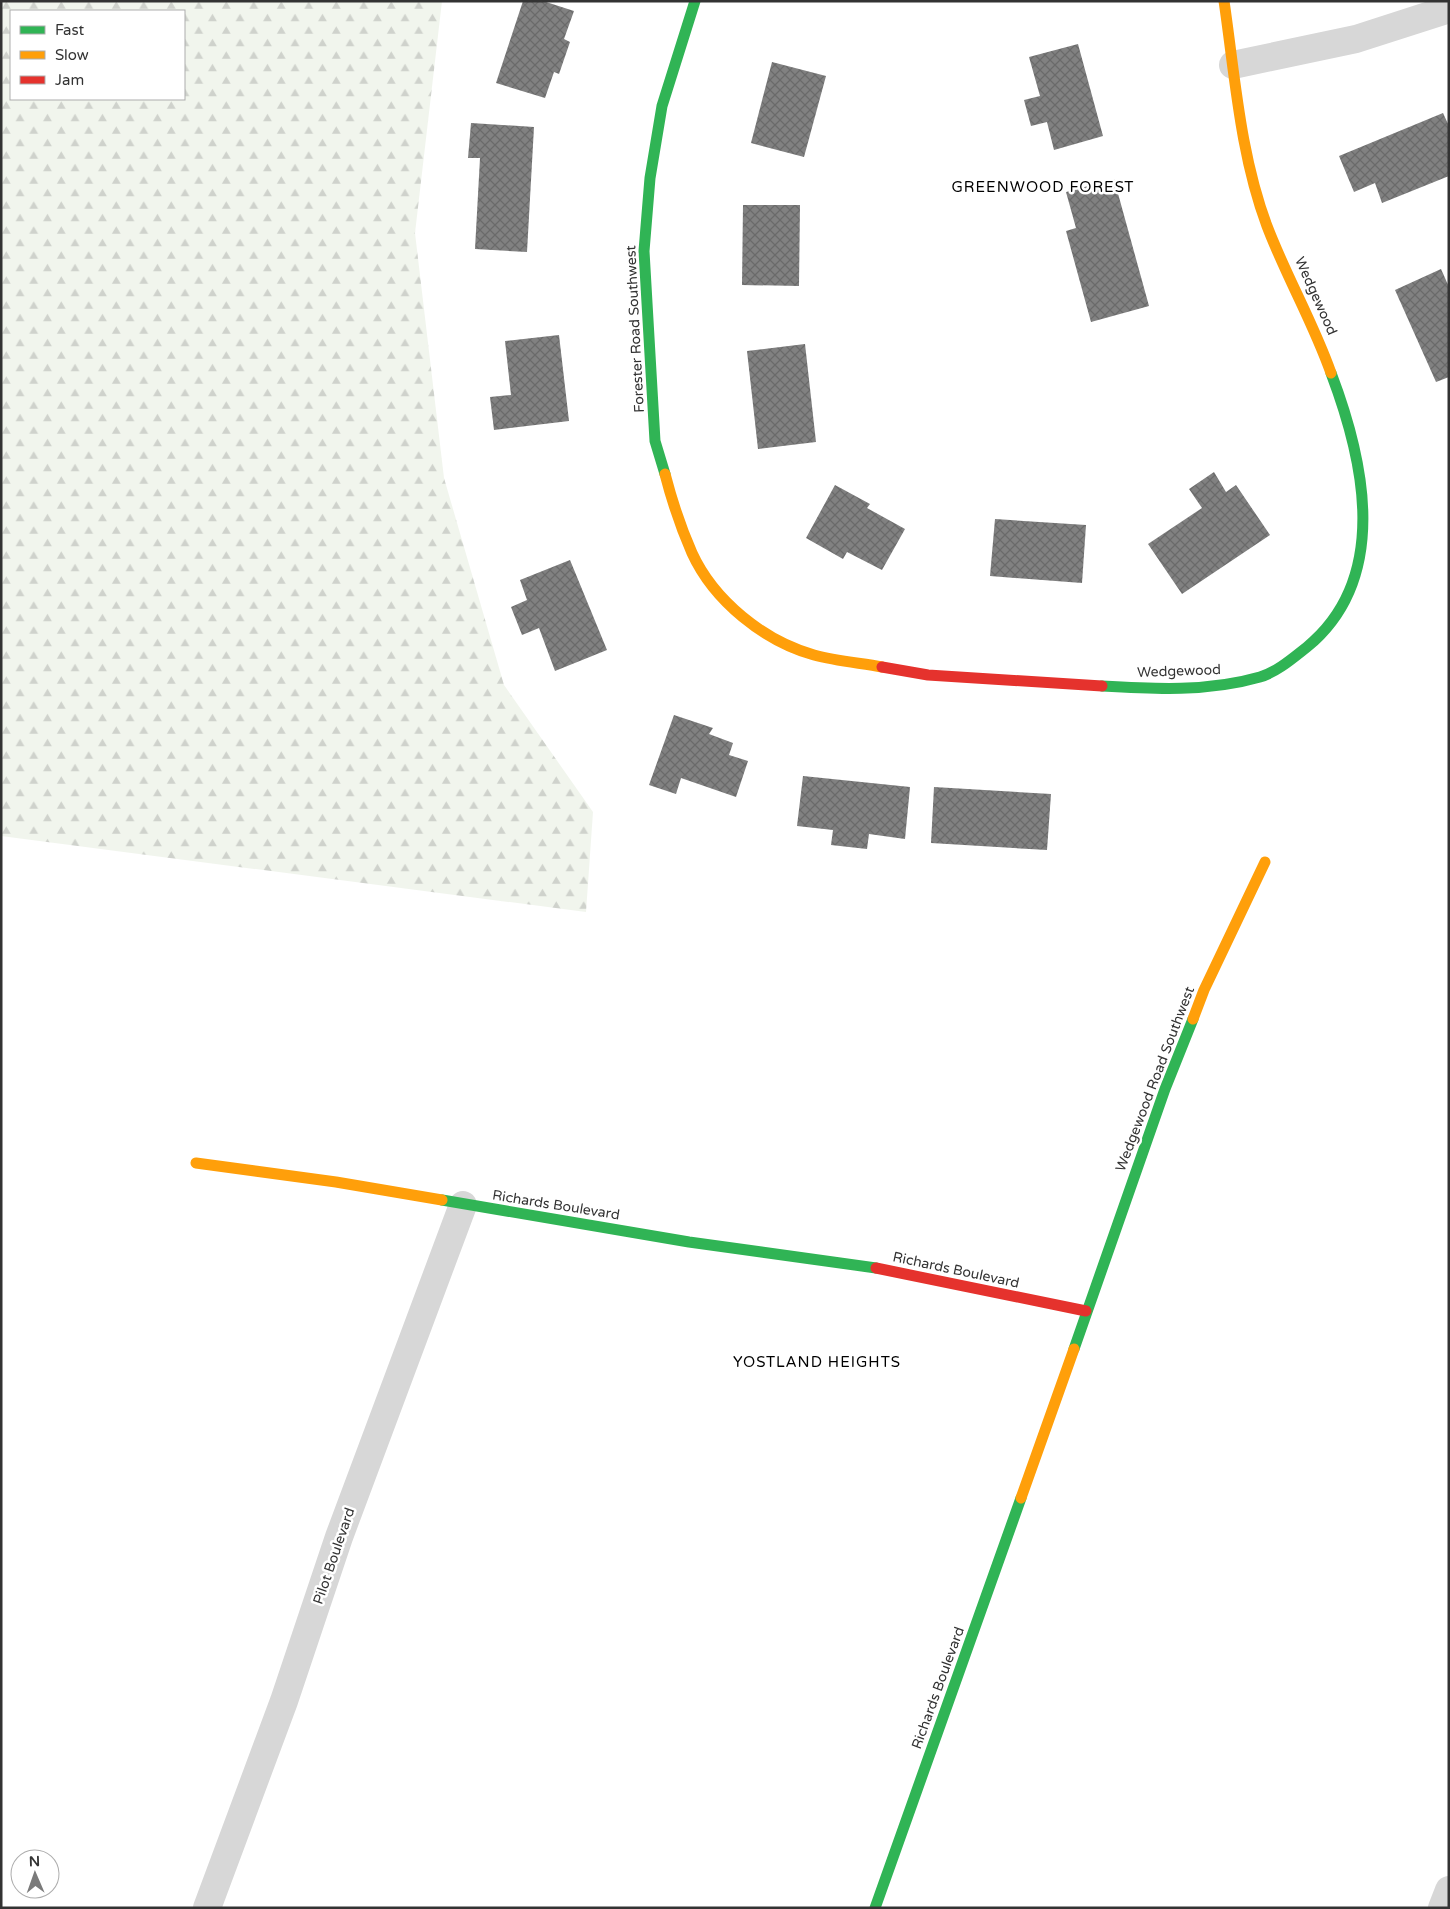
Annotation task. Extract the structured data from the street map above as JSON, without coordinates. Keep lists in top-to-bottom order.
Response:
{
  "streets": {
    "street": [
      "Wedgewood",
      "Forester Road Southwest",
      "Wedgewood Road Southwest",
      "Richards Boulevard",
      "Pilot Boulevard"
    ]
  },
  "crossings": [
    ["Wedgewood", "Forester Road Southwest"],
    ["Wedgewood Road Southwest", "Richards Boulevard"],
    ["Richards Boulevard", "Pilot Boulevard"]
  ],
  "districts": ["GREENWOOD FOREST", "YOSTLAND HEIGHTS"],
  "legend": ["Fast", "Slow", "Jam"],
  "north": "top"
}
